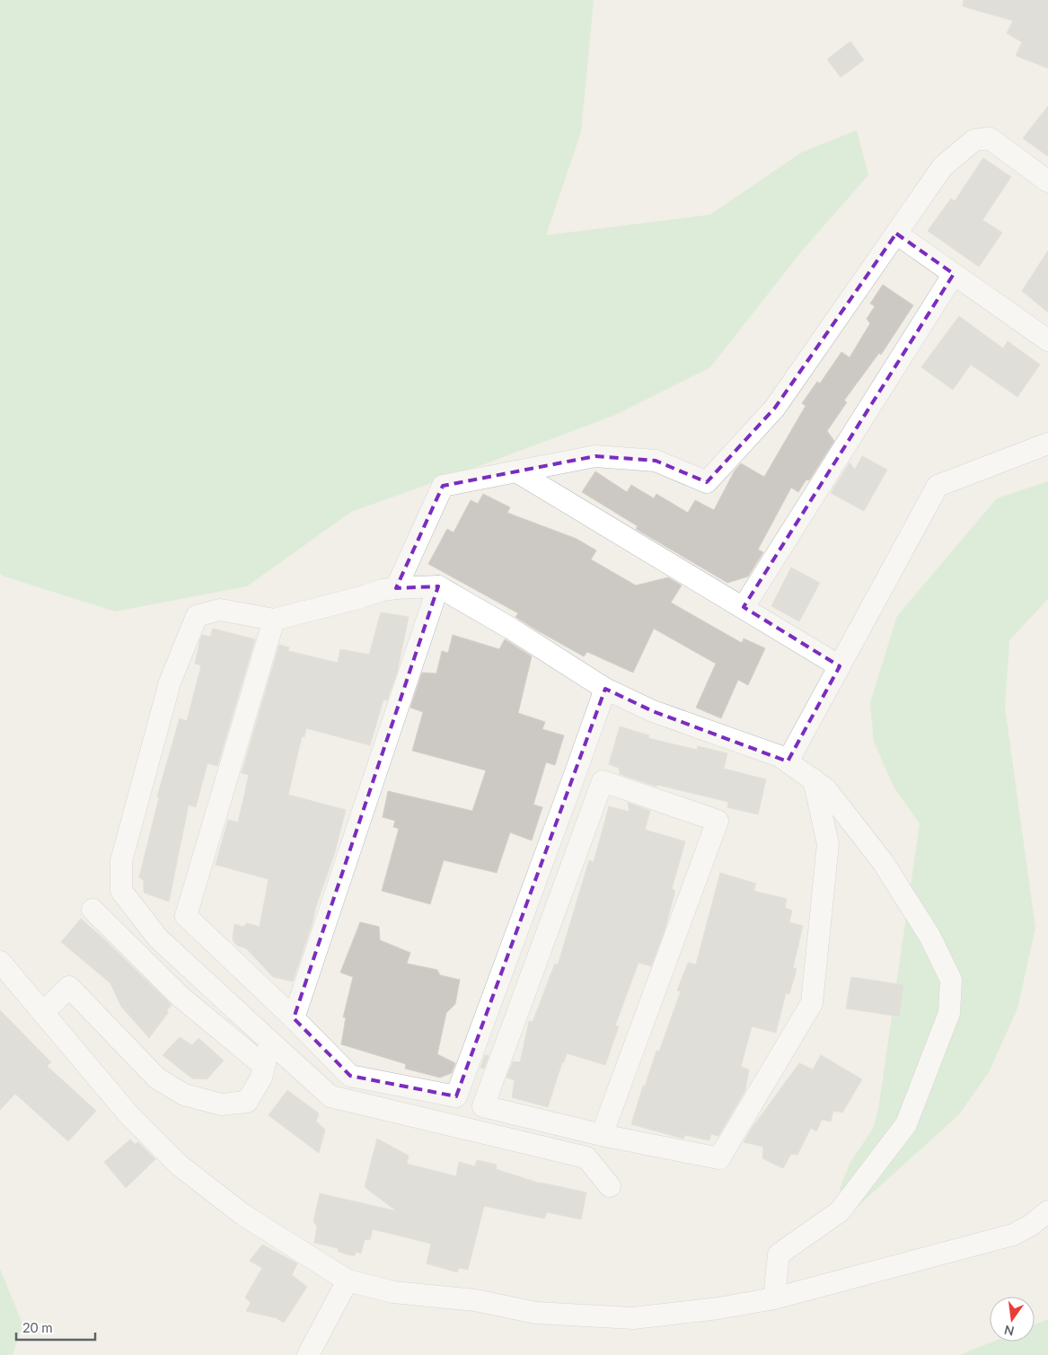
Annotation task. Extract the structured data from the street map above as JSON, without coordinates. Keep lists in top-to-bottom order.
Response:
{
  "scale_bar": "20 m",
  "north": "bottom"
}
